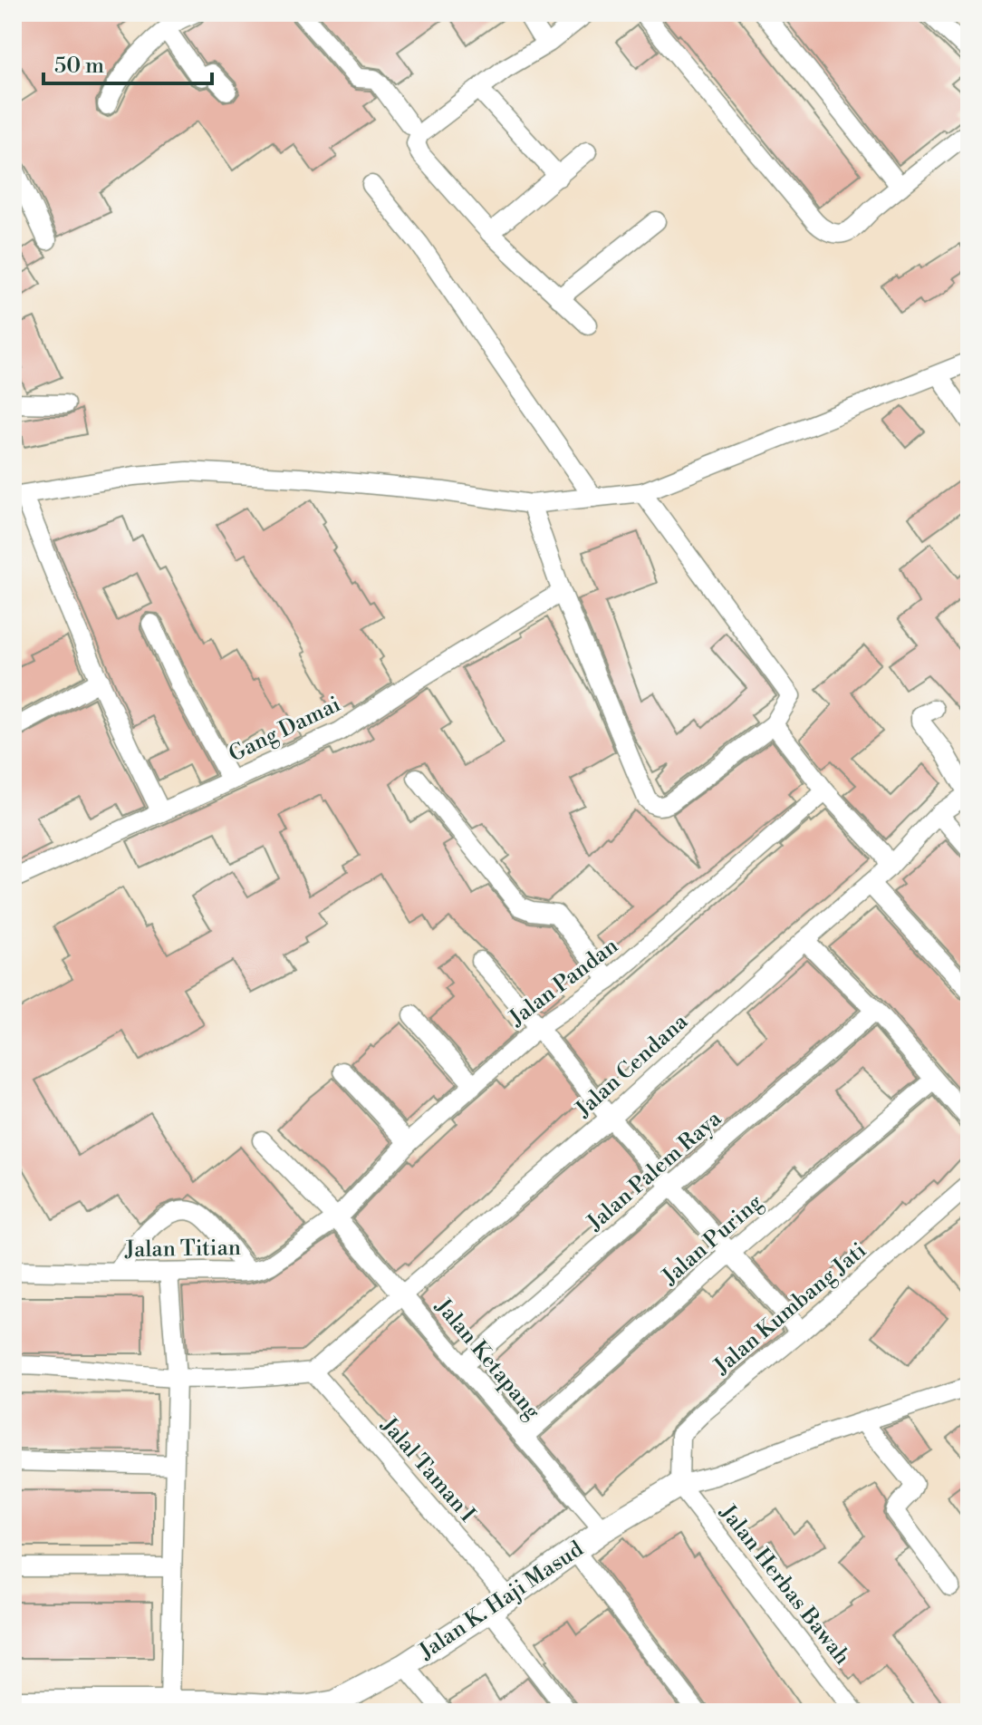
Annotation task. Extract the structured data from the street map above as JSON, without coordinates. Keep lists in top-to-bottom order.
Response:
{
  "streets": {
    "street": [
      "Gang Damai",
      "Jalan Pandan",
      "Jalan Cendana",
      "Jalan Palem Raya",
      "Jalan Puring",
      "Jalan Titian",
      "Jalan Kumbang Jati",
      "Jalan Ketapang",
      "Jalal Taman I",
      "Jalan Herbas Bawah",
      "Jalan K. Haji Masud"
    ]
  },
  "crossings": [
    ["Jalan Pandan", "Jalan Titian"],
    ["Jalan Pandan", "Jalan Ketapang"],
    ["Jalan Cendana", "Jalan Ketapang"],
    ["Jalan Cendana", "Jalal Taman I"],
    ["Jalan Palem Raya", "Jalan Ketapang"],
    ["Jalan Puring", "Jalan Ketapang"],
    ["Jalan Titian", "Jalan Ketapang"],
    ["Jalan Kumbang Jati", "Jalan Herbas Bawah"],
    ["Jalan Kumbang Jati", "Jalan K. Haji Masud"],
    ["Jalan Ketapang", "Jalan K. Haji Masud"],
    ["Jalal Taman I", "Jalan K. Haji Masud"],
    ["Jalan Herbas Bawah", "Jalan K. Haji Masud"]
  ],
  "scale_bar": "50 m"
}
